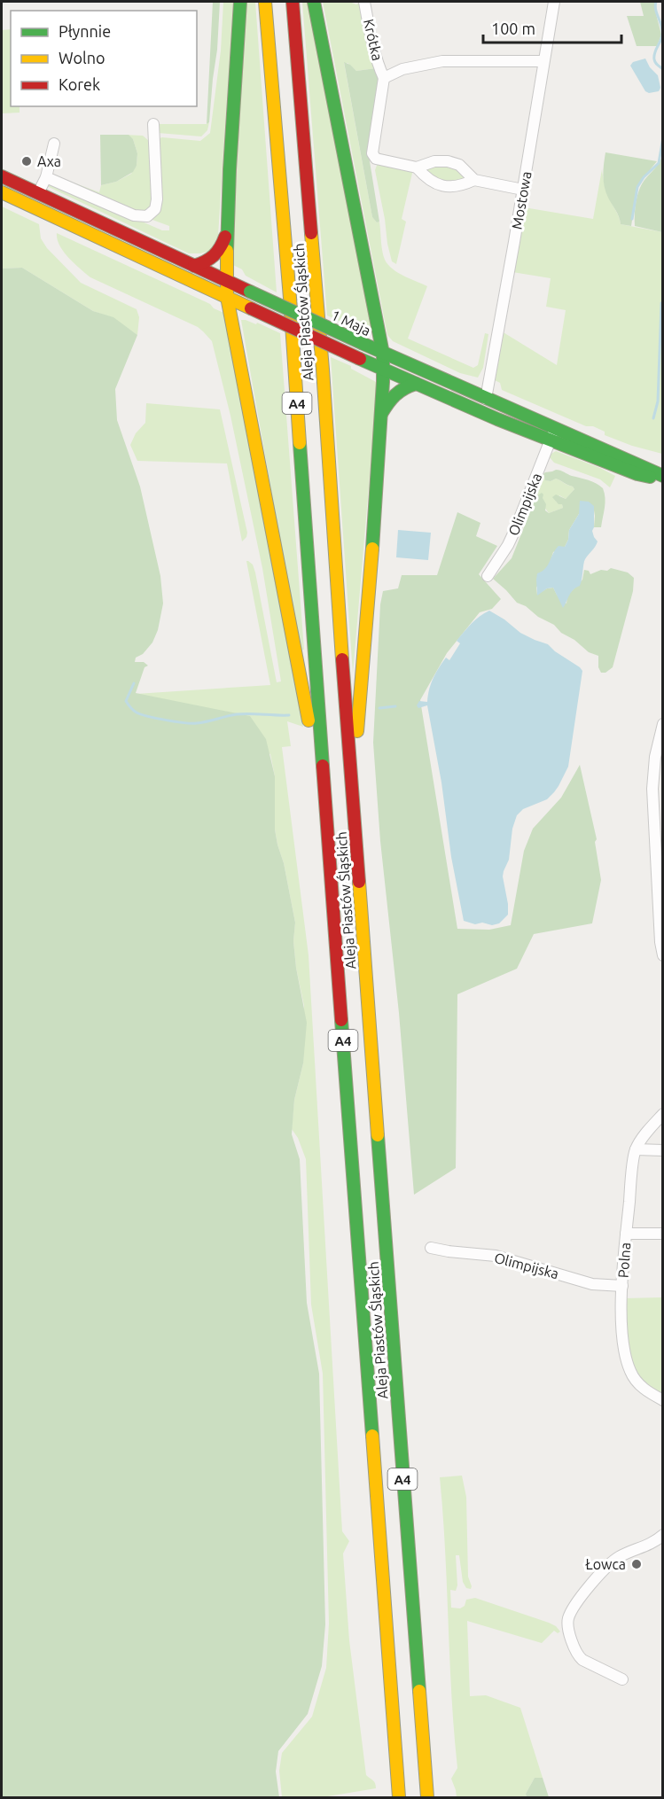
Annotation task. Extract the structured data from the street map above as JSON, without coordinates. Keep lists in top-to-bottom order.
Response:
{
  "streets": {
    "main road": ["Aleja Piastów Śląskich", "1 Maja", "A4"],
    "street": [
      "Krótka",
      "Mostowa",
      "Olimpijska",
      "Polna"
    ]
  },
  "crossings": [
    ["Mostowa", "1 Maja"],
    ["1 Maja", "Olimpijska"],
    ["Olimpijska", "Polna"]
  ],
  "places": ["Axa", "Łowca"],
  "legend": ["Płynnie", "Wolno", "Korek"],
  "scale_bar": "100 m"
}
